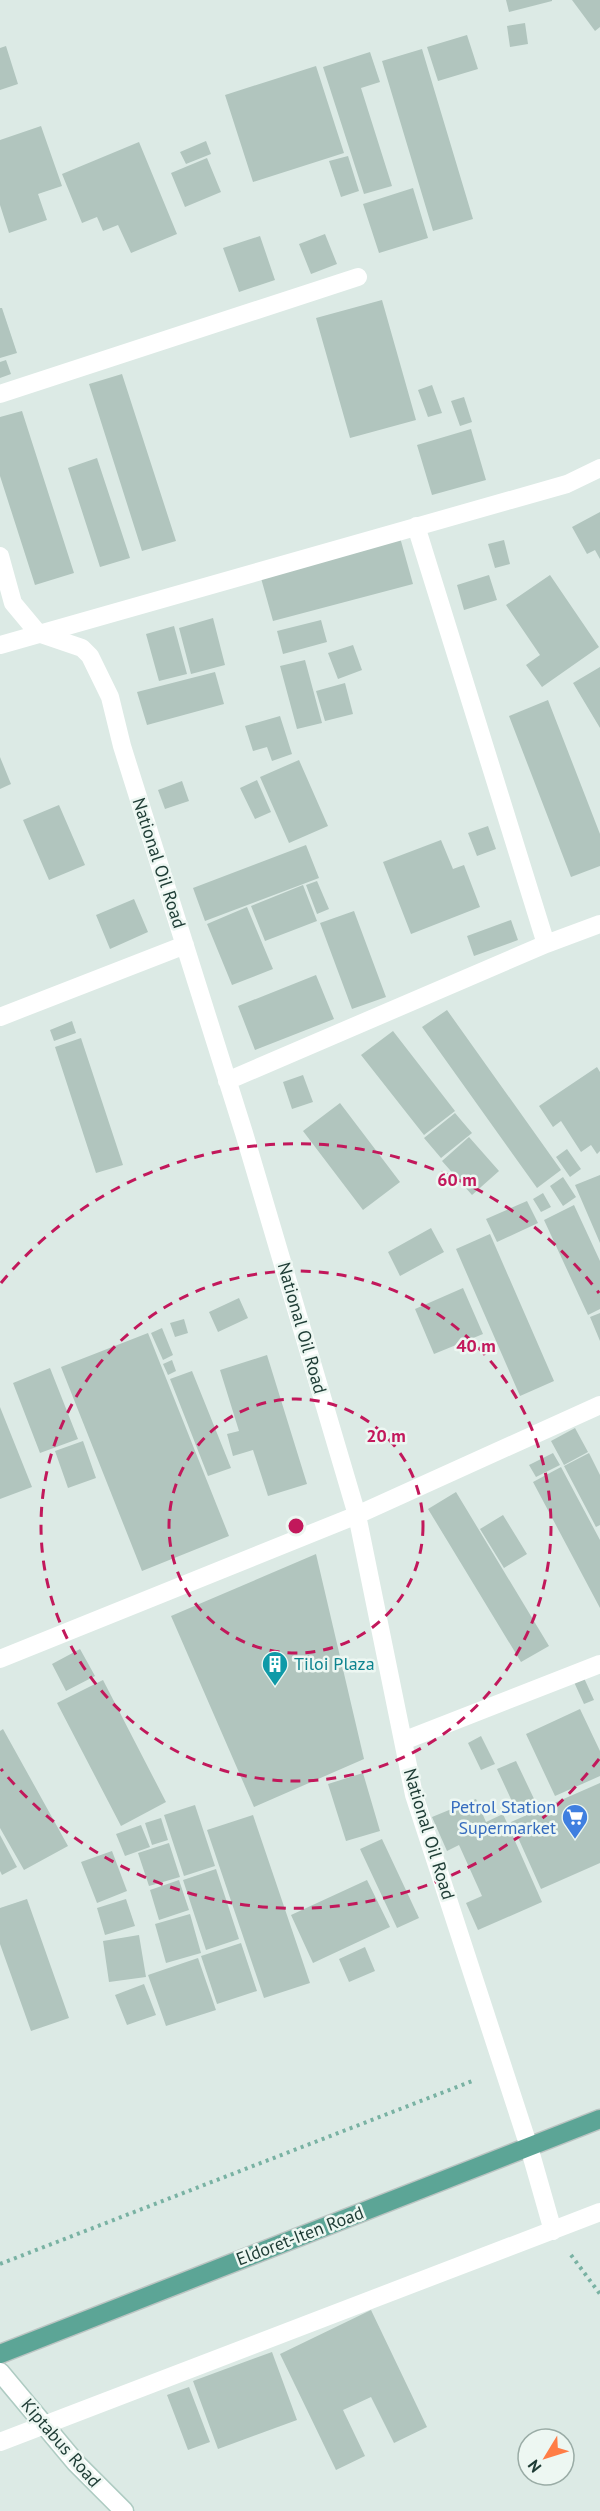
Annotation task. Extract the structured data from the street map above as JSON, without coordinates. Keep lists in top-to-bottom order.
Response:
{
  "streets": {
    "main road": ["Eldoret-Iten Road"],
    "street": ["National Oil Road", "Kiptabus Road"]
  },
  "crossings": [
    ["National Oil Road", "Eldoret-Iten Road"]
  ],
  "places": {
    "building": ["Tiloi Plaza"],
    "supermarket": ["Petrol Station Supermarket"]
  },
  "north": "bottom left",
  "rings": ["60 m", "40 m", "20 m"]
}
